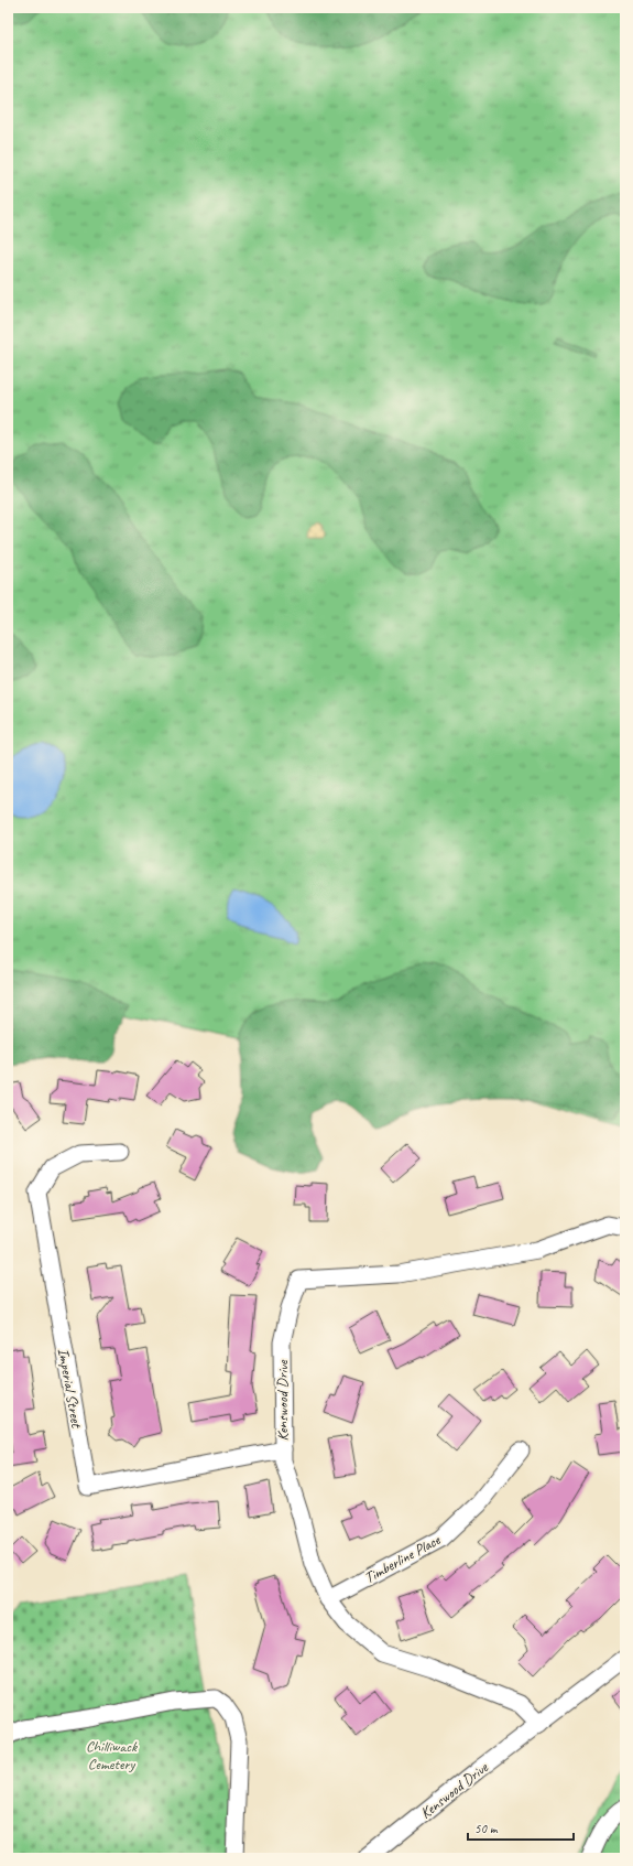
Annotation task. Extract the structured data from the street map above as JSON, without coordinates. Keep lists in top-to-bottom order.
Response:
{
  "streets": {
    "street": ["Imperial Street", "Kenswood Drive", "Timberline Place"]
  },
  "crossings": [
    ["Imperial Street", "Kenswood Drive"],
    ["Kenswood Drive", "Timberline Place"]
  ],
  "parks": ["Chilliwack Cemetery"],
  "scale_bar": "50 m"
}
